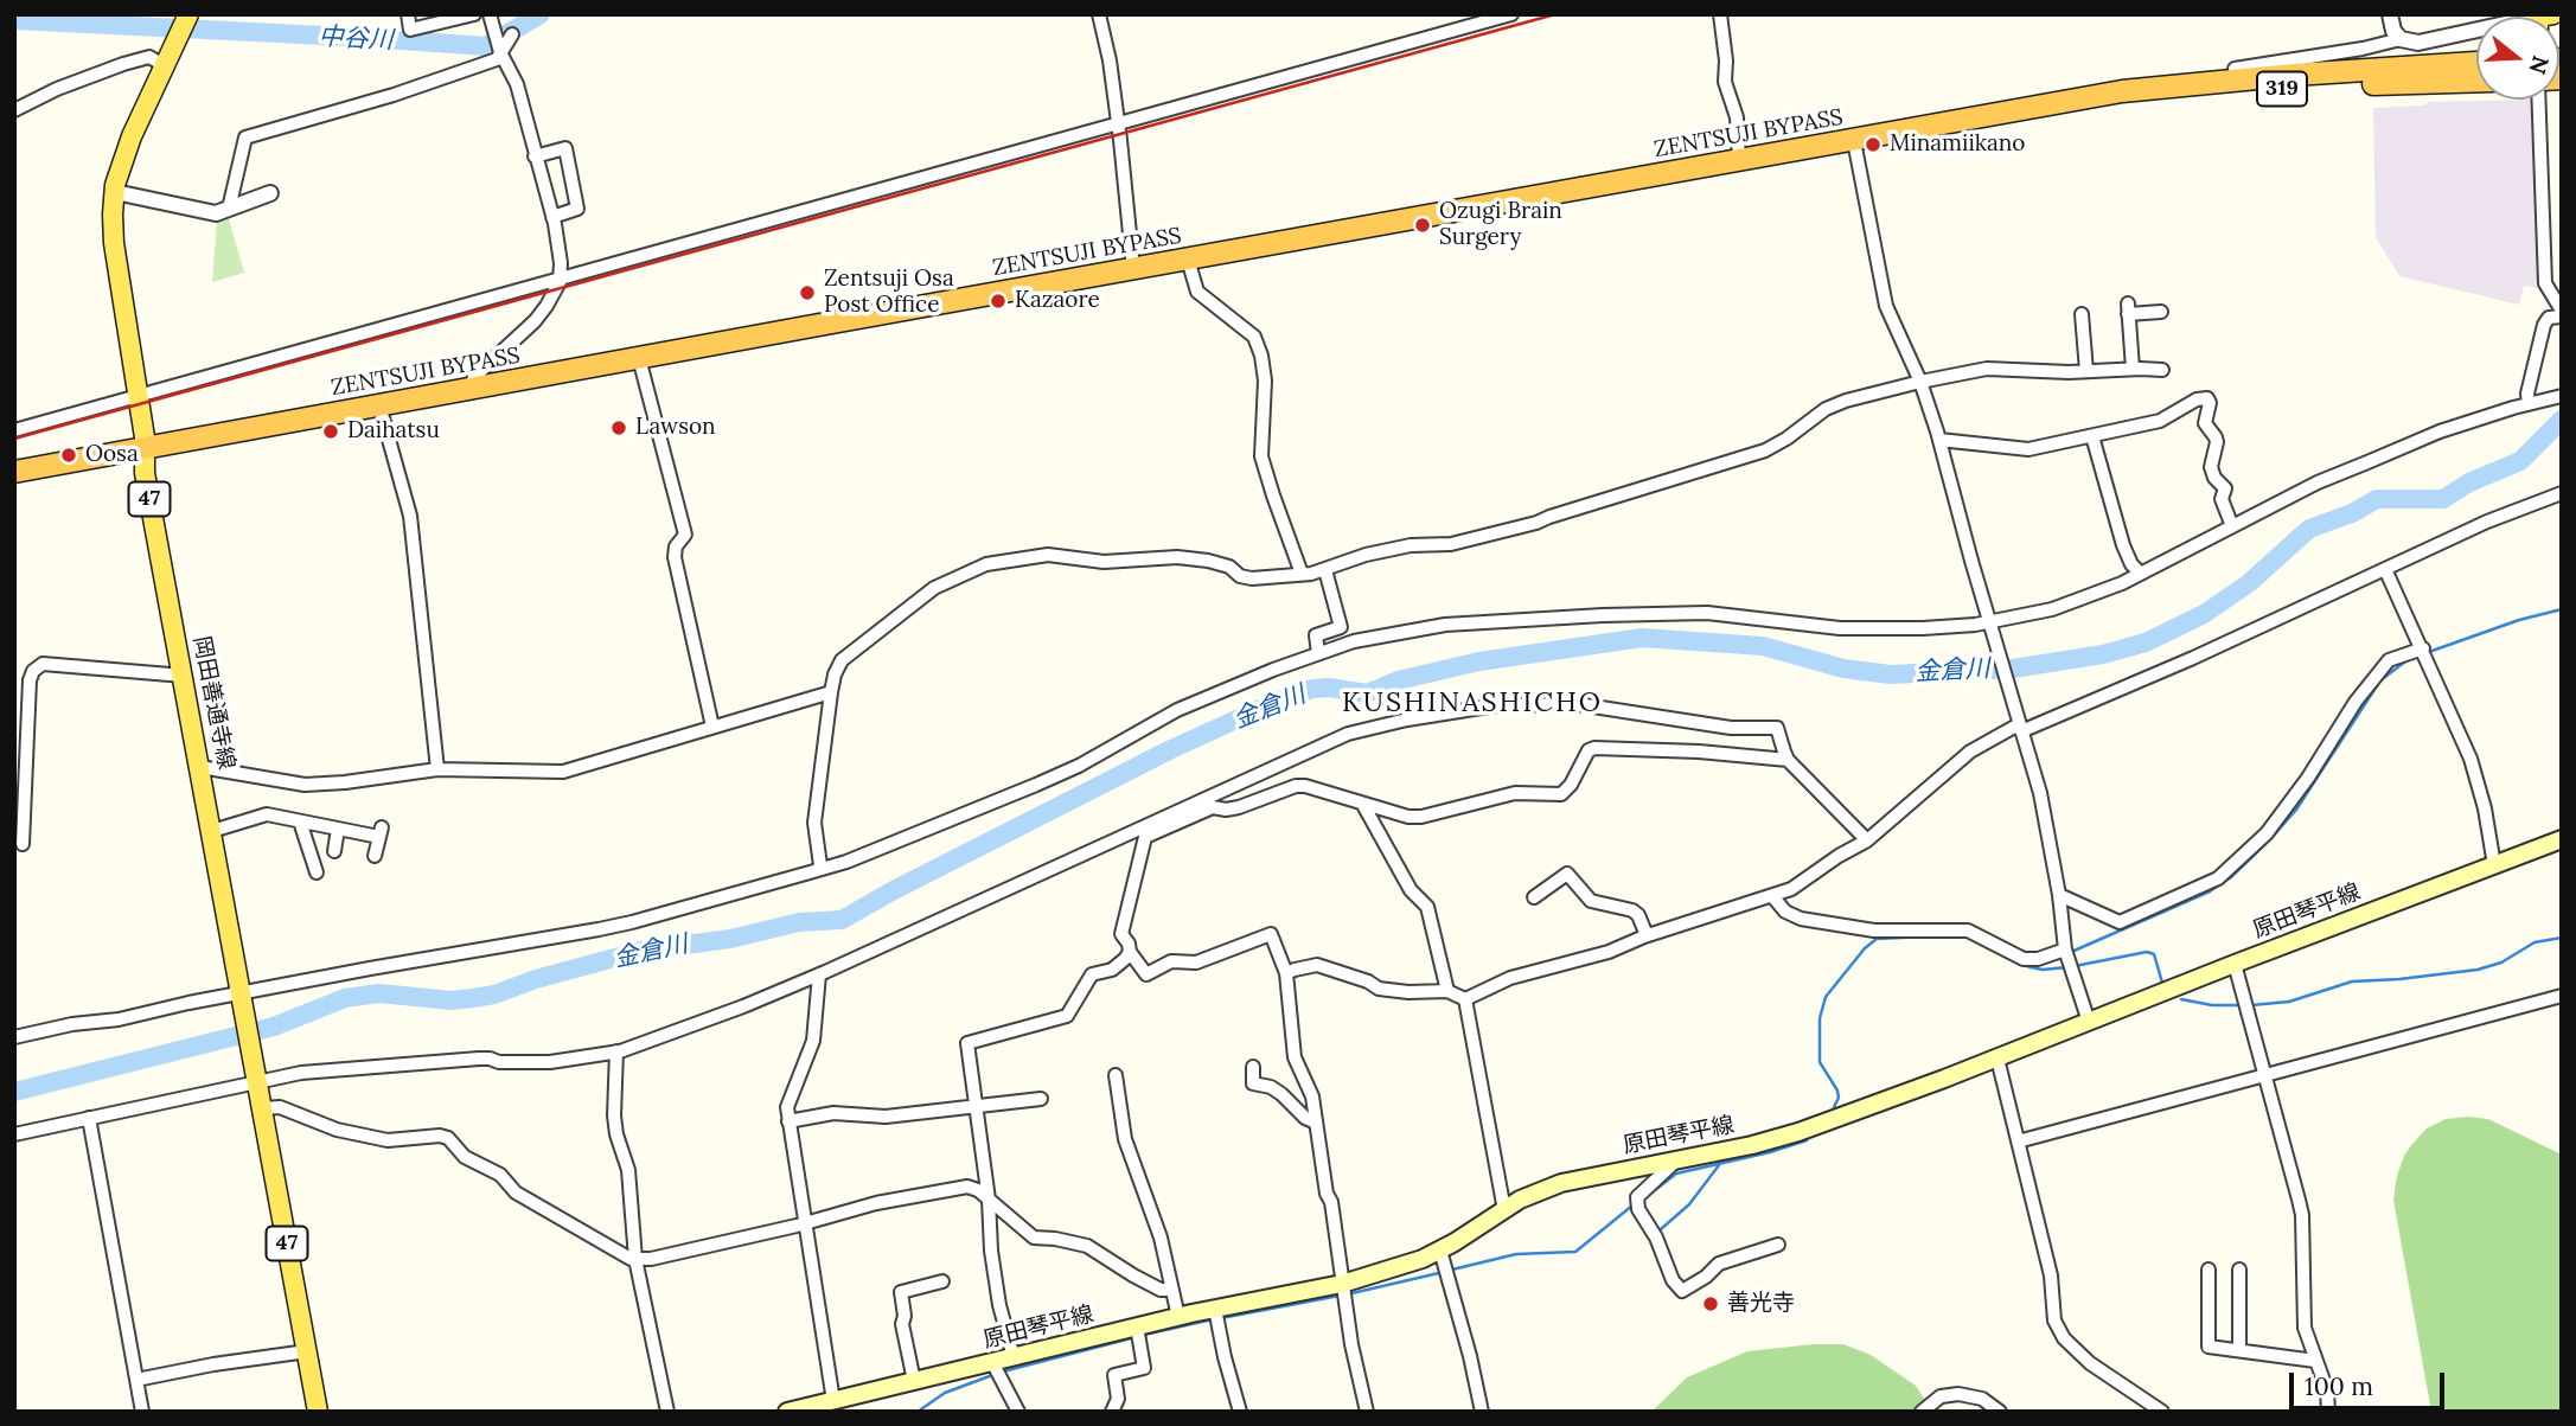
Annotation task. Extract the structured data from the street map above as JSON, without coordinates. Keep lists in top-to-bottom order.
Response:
{
  "streets": {
    "highway": ["319", "ZENTSUJI BYPASS"],
    "main road": ["47", "岡田善通寺線", "原田琴平線"]
  },
  "crossings": [
    ["ZENTSUJI BYPASS", "岡田善通寺線"]
  ],
  "districts": ["KUSHINASHICHO"],
  "water": ["中谷川", "金倉川"],
  "places": [
    "Minamiikano",
    "Ozugi Brain Surgery",
    "Zentsuji Osa Post Office",
    "Kazaore",
    "Lawson",
    "Daihatsu",
    "Oosa",
    "善光寺"
  ],
  "scale_bar": "100 m",
  "north": "right"
}
